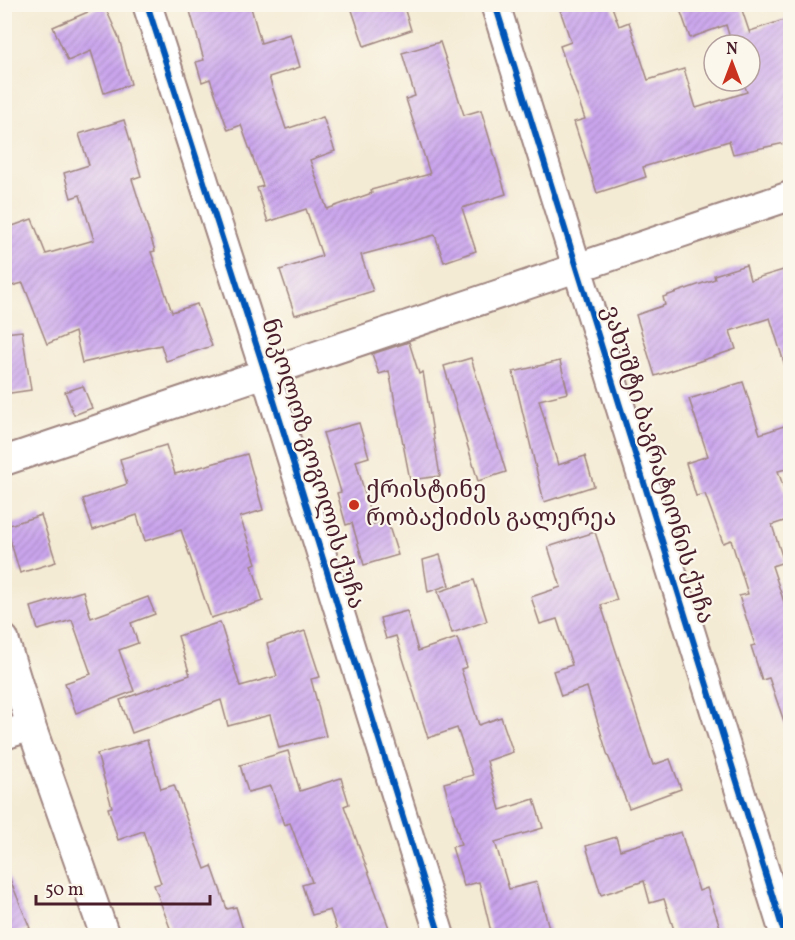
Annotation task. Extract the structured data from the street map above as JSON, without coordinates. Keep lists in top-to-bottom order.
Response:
{
  "streets": {
    "street": ["ნიკოლოზ გოგოლის ქუჩა", "ვახუშტი ბაგრატიონის ქუჩა"]
  },
  "places": ["ქრისტინე რობაქიძის გალერეა"],
  "scale_bar": "50 m",
  "north": "top"
}
